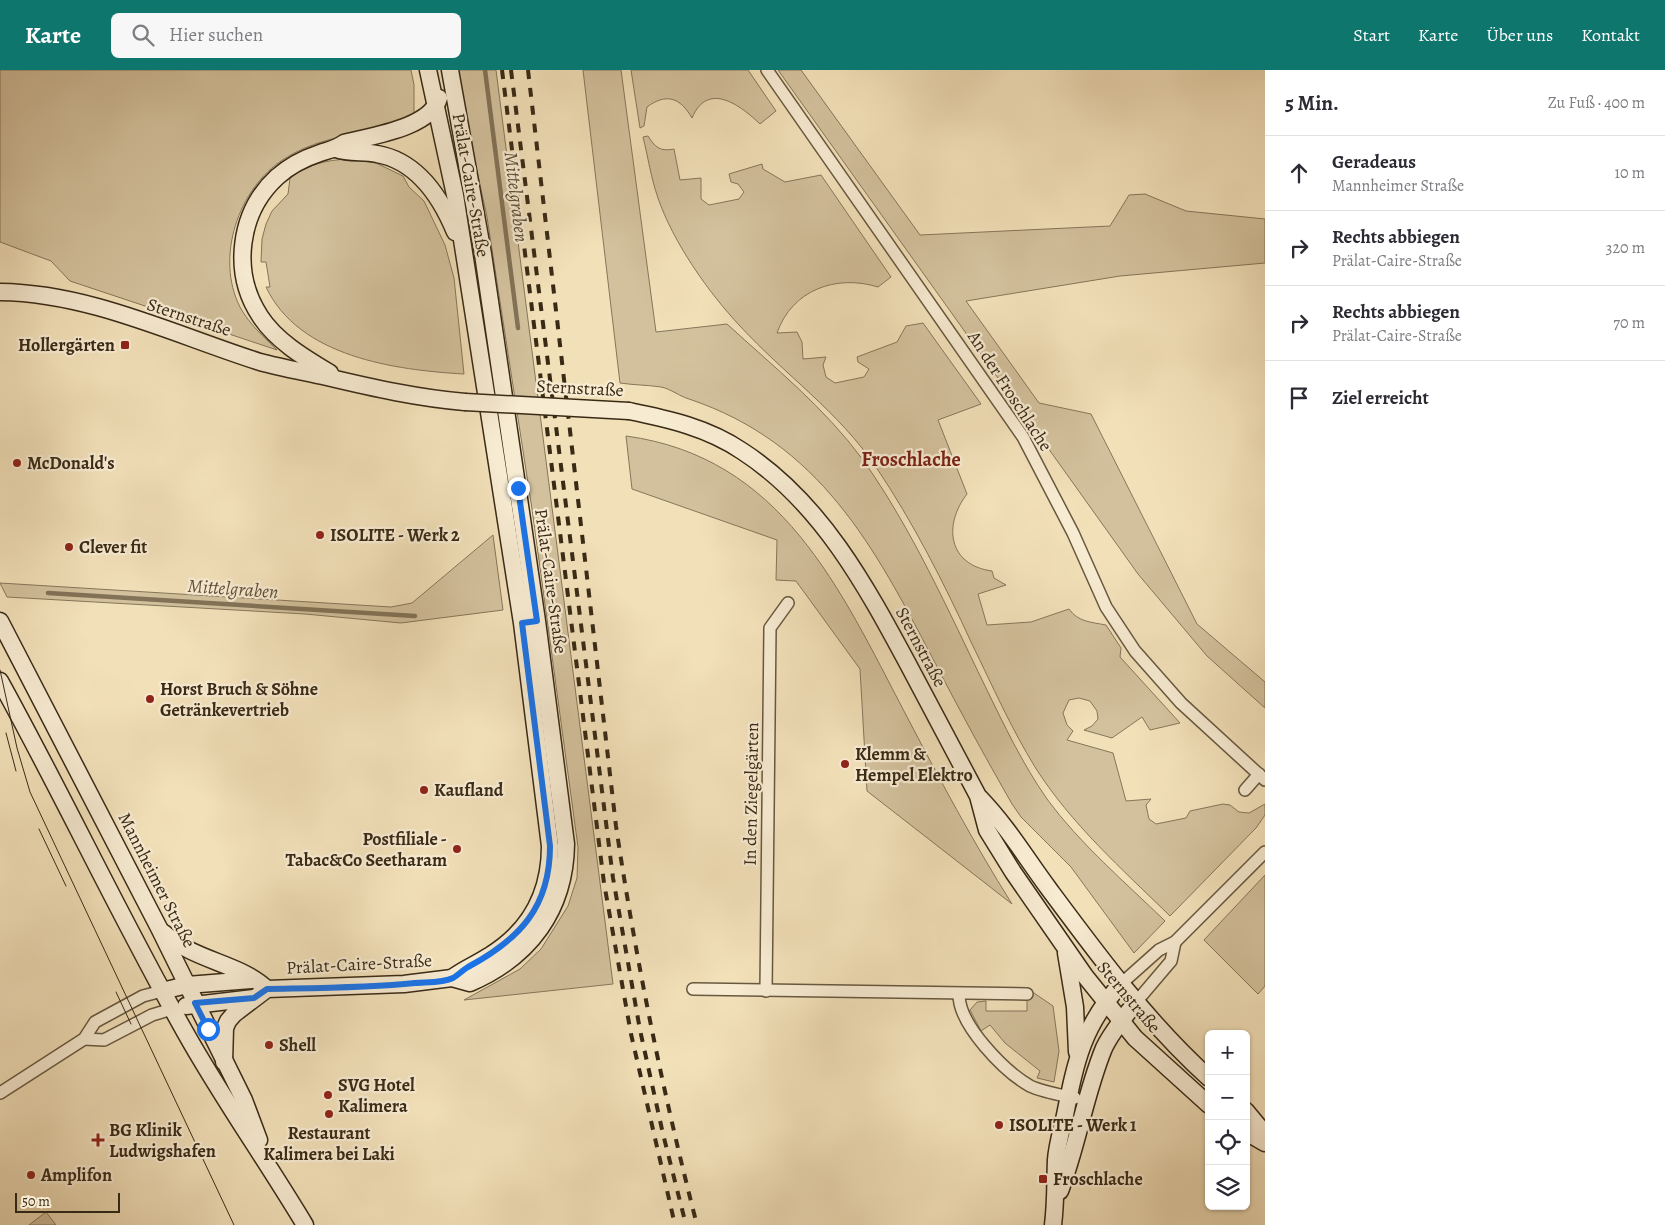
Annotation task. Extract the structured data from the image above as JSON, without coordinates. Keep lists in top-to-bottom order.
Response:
{
  "streets": {
    "street": [
      "Prälat-Caire-Straße",
      "Sternstraße",
      "An der Froschlache",
      "In den Ziegelgärten",
      "Mannheimer Straße"
    ]
  },
  "crossings": [
    ["Prälat-Caire-Straße", "Mannheimer Straße"]
  ],
  "districts": ["Froschlache"],
  "water": ["Mittelgraben"],
  "places": {
    "transit": ["Hollergärten", "Froschlache"],
    "other": [
      "McDonald's",
      "ISOLITE - Werk 2",
      "Clever fit",
      "Horst Bruch & Söhne Getränkevertrieb",
      "Klemm & Hempel Elektro",
      "Kaufland",
      "Postfiliale - Tabac&Co Seetharam",
      "Shell",
      "SVG Hotel Kalimera",
      "Restaurant Kalimera bei Laki",
      "ISOLITE - Werk 1",
      "Amplifon"
    ],
    "health": ["BG Klinik Ludwigshafen"]
  },
  "scale_bar": "50 m",
  "page": {
    "header": "Karte",
    "search": "Hier suchen",
    "nav": [
      "Start",
      "Karte",
      "Über uns",
      "Kontakt"
    ],
    "heading": ["5 Min.", "Zu Fuß · 400 m"],
    "list": [
      ["Geradeaus", "Mannheimer Straße", "10 m"],
      ["Rechts abbiegen", "Prälat-Caire-Straße", "320 m"],
      ["Rechts abbiegen", "Prälat-Caire-Straße", "70 m"],
      "Ziel erreicht"
    ],
    "map_buttons": ["+", "−"],
    "scale": "50 m"
  }
}
